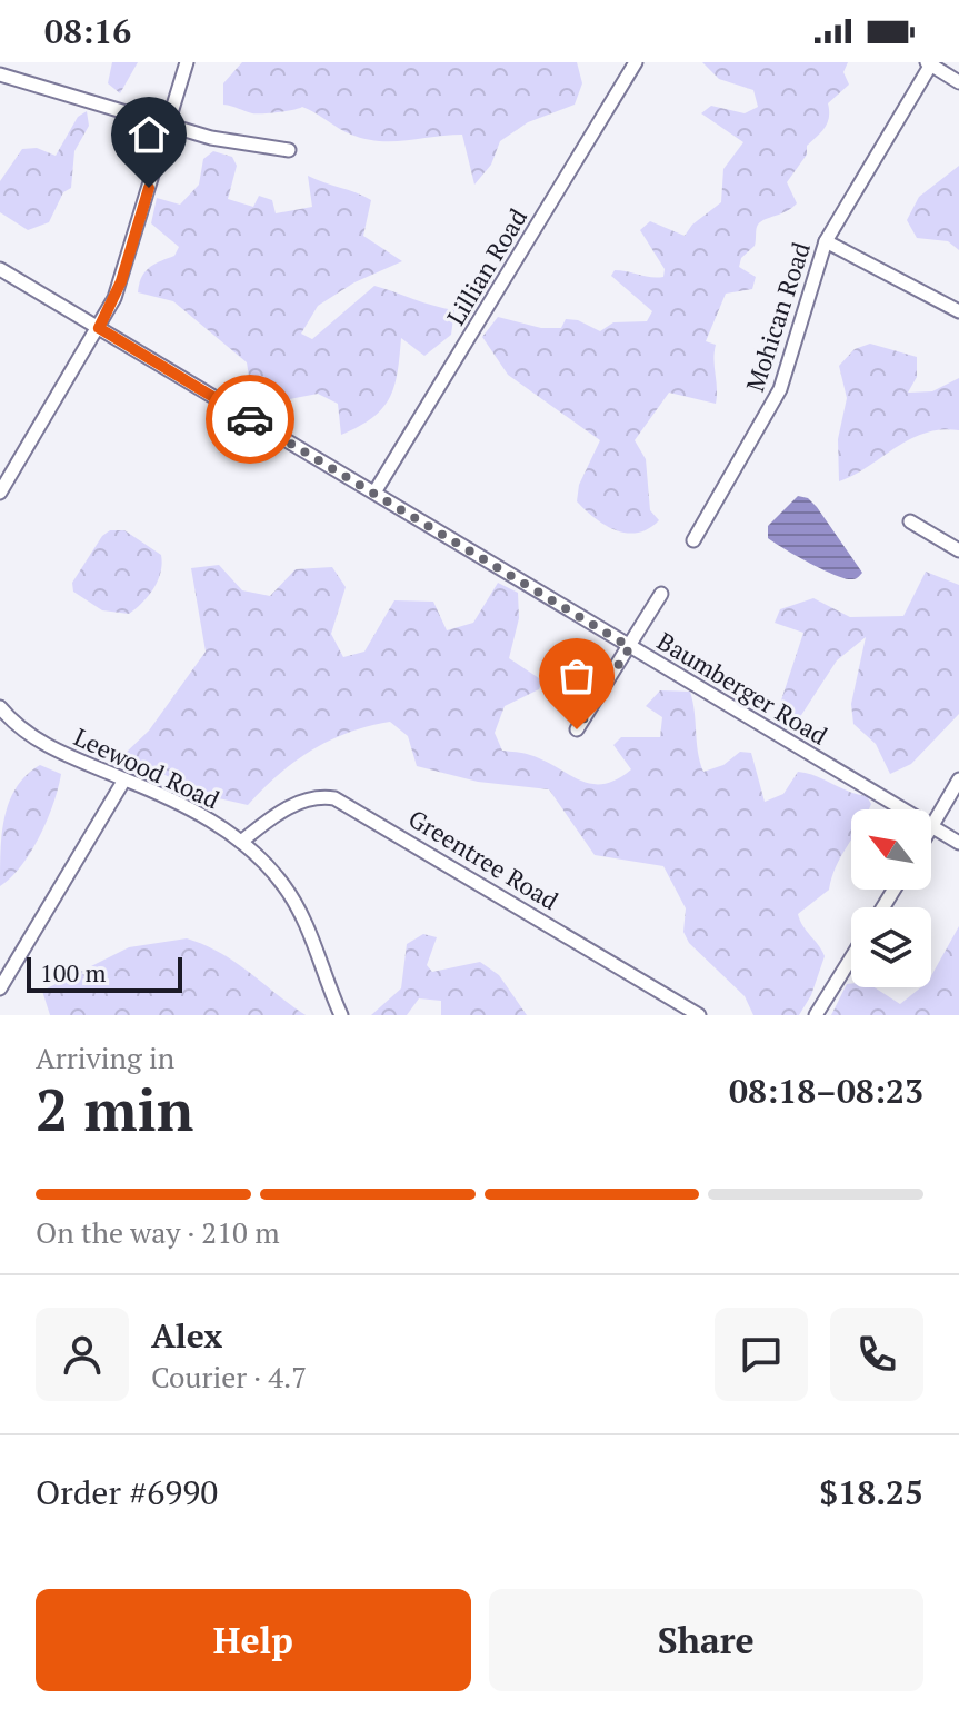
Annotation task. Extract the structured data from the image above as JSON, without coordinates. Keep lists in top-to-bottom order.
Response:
{
  "streets": {
    "street": [
      "Lillian Road",
      "Mohican Road",
      "Baumberger Road",
      "Leewood Road",
      "Greentree Road"
    ]
  },
  "crossings": [
    ["Lillian Road", "Baumberger Road"],
    ["Leewood Road", "Greentree Road"]
  ],
  "scale_bar": "100 m",
  "north": "top left",
  "page": {
    "status": "08:16",
    "scale": "100 m",
    "heading": ["2 min", "Arriving in", "08:18–08:23"],
    "panel": [
      "Alex",
      "Courier · 4.7",
      "Order #6990",
      "$18.25"
    ],
    "bar": "On the way · 210 m",
    "buttons": ["Help", "Share"]
  }
}
